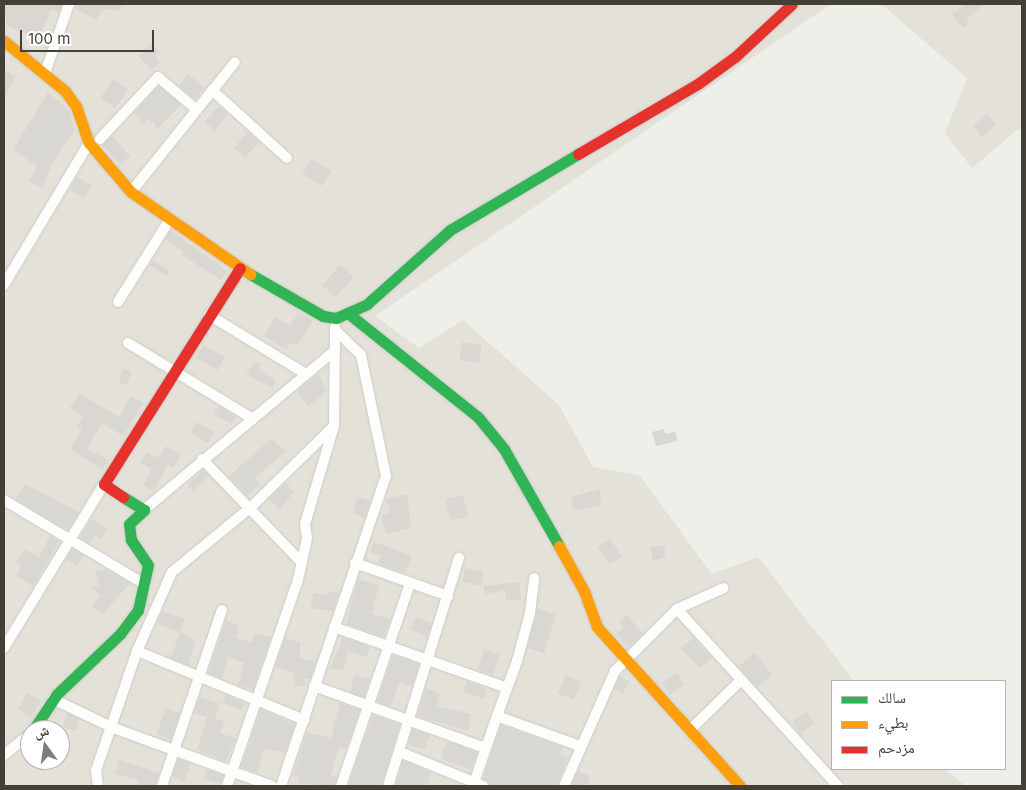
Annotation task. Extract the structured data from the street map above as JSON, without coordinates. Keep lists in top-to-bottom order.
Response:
{
  "legend": ["سالك", "بطيء", "مزدحم"],
  "scale_bar": "100 m",
  "north": "top"
}
